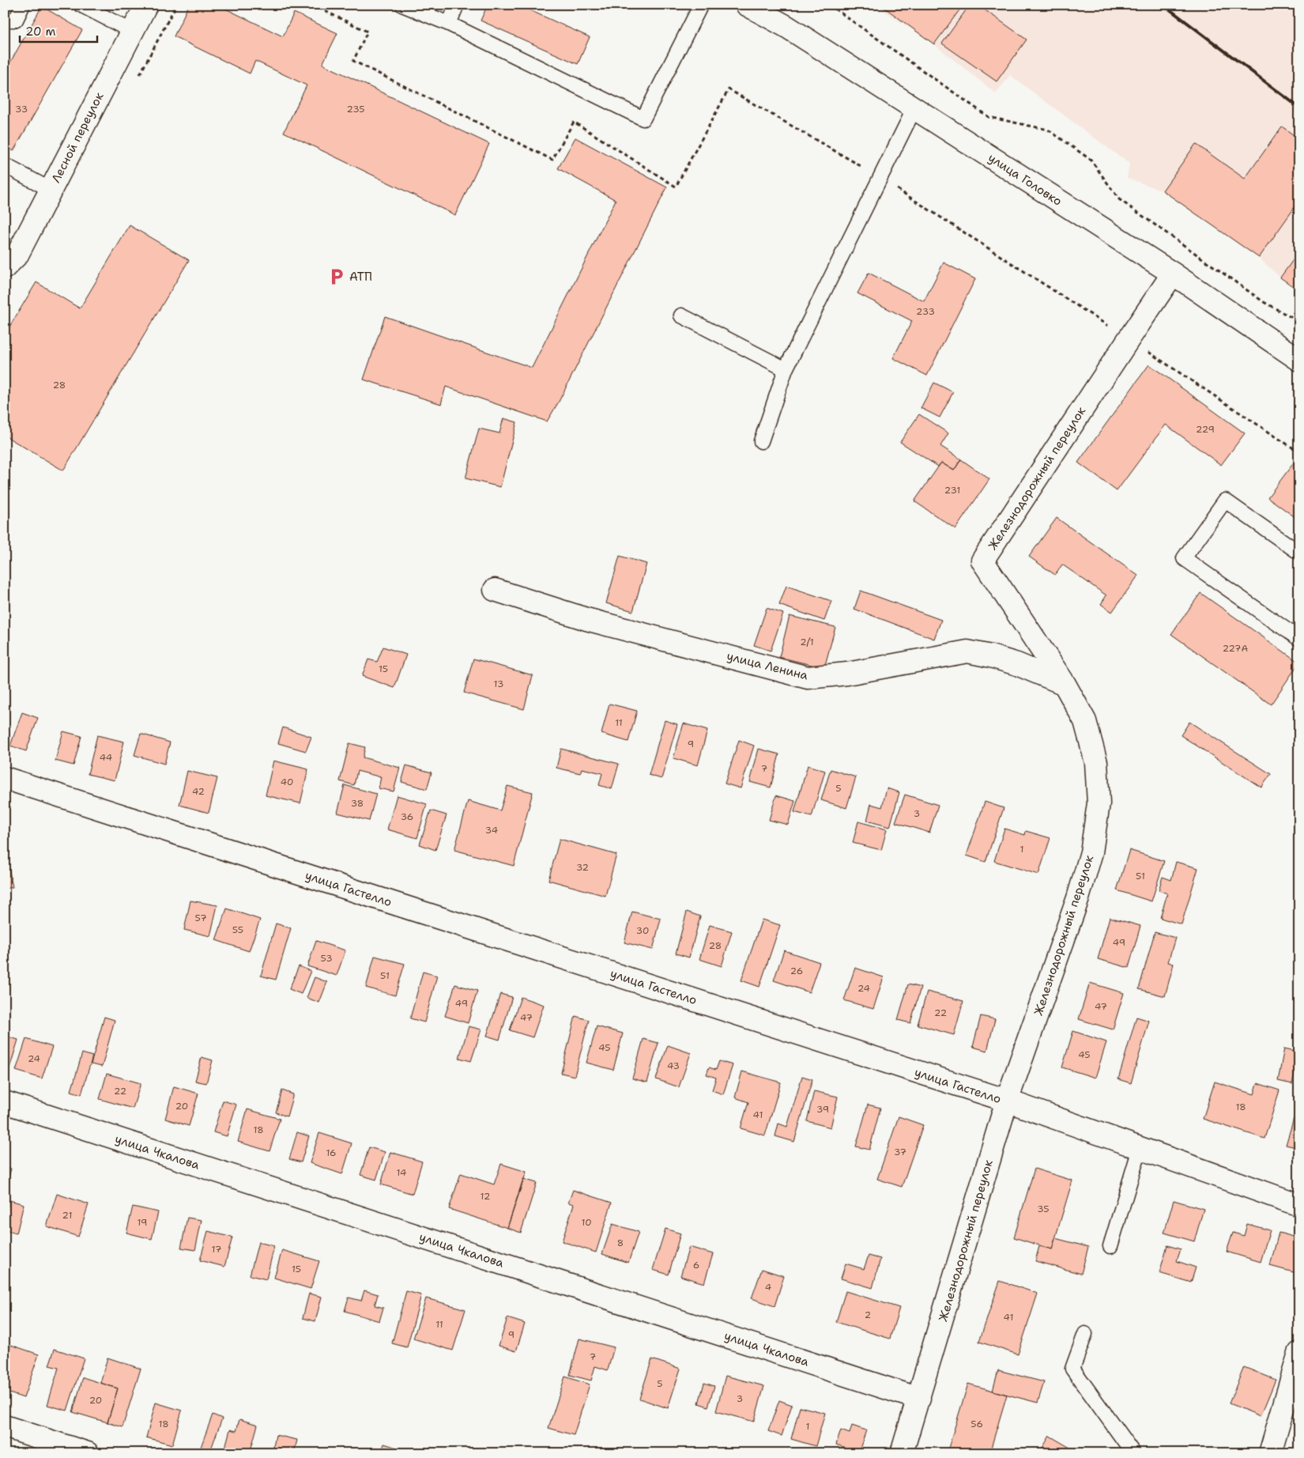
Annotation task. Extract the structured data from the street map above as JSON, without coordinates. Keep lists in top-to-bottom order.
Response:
{
  "streets": {
    "street": [
      "Лесной переулок",
      "улица Головко",
      "Железнодорожный переулок",
      "улица Ленина",
      "улица Гастелло",
      "улица Чкалова"
    ]
  },
  "crossings": [
    ["улица Головко", "Железнодорожный переулок"],
    ["Железнодорожный переулок", "улица Ленина"],
    ["Железнодорожный переулок", "улица Гастелло"],
    ["Железнодорожный переулок", "улица Чкалова"]
  ],
  "places": {
    "parking": ["АТП"]
  },
  "house_numbers": [
    "33",
    "235",
    "233",
    "28",
    "229",
    "231",
    "2/1",
    "227А",
    "15",
    "13",
    "11",
    "9",
    "44",
    "7",
    "40",
    "5",
    "42",
    "38",
    "3",
    "36",
    "34",
    "1",
    "32",
    "51",
    "57",
    "55",
    "30",
    "49",
    "28",
    "53",
    "26",
    "51",
    "24",
    "49",
    "47",
    "22",
    "47",
    "45",
    "45",
    "24",
    "43",
    "22",
    "20",
    "18",
    "39",
    "41",
    "18",
    "37",
    "16",
    "14",
    "12",
    "35",
    "21",
    "19",
    "10",
    "8",
    "17",
    "6",
    "15",
    "4",
    "2",
    "41",
    "11",
    "9",
    "7",
    "5",
    "3",
    "20",
    "18",
    "56",
    "1"
  ],
  "scale_bar": "20 m"
}
